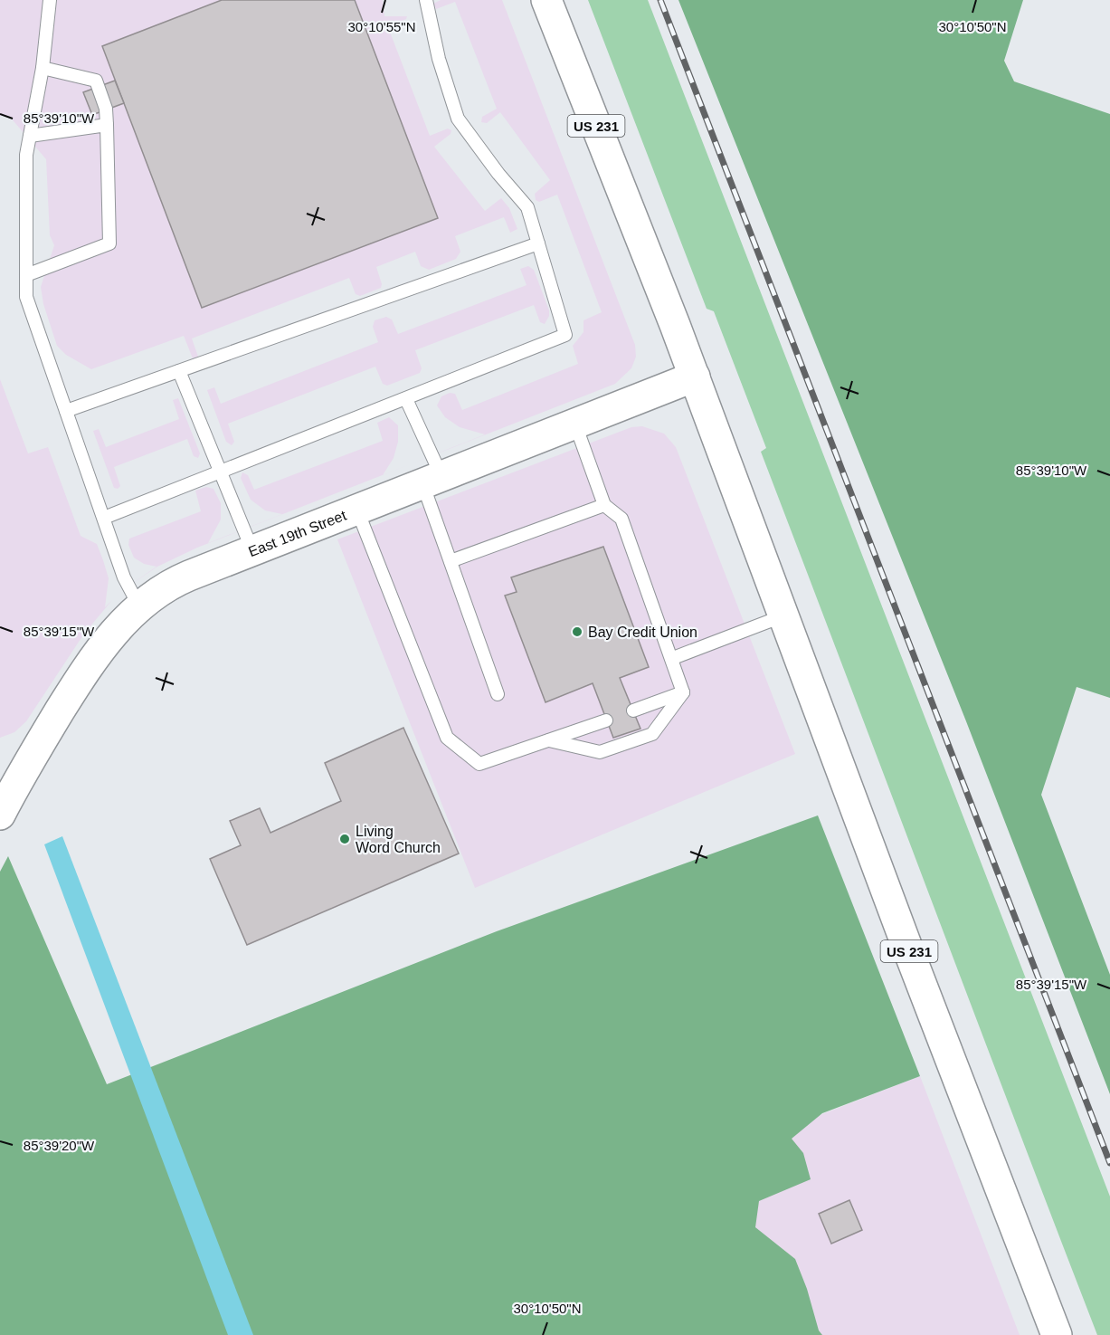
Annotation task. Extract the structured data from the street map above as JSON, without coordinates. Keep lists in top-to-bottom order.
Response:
{
  "streets": {
    "main road": ["US 231", "East 19th Street"]
  },
  "crossings": [
    ["US 231", "East 19th Street"]
  ],
  "places": ["Bay Credit Union", "Living Word Church"],
  "coordinates": [
    "30°10'55\"N",
    "30°10'50\"N",
    "85°39'10\"W",
    "85°39'15\"W",
    "85°39'20\"W"
  ]
}
